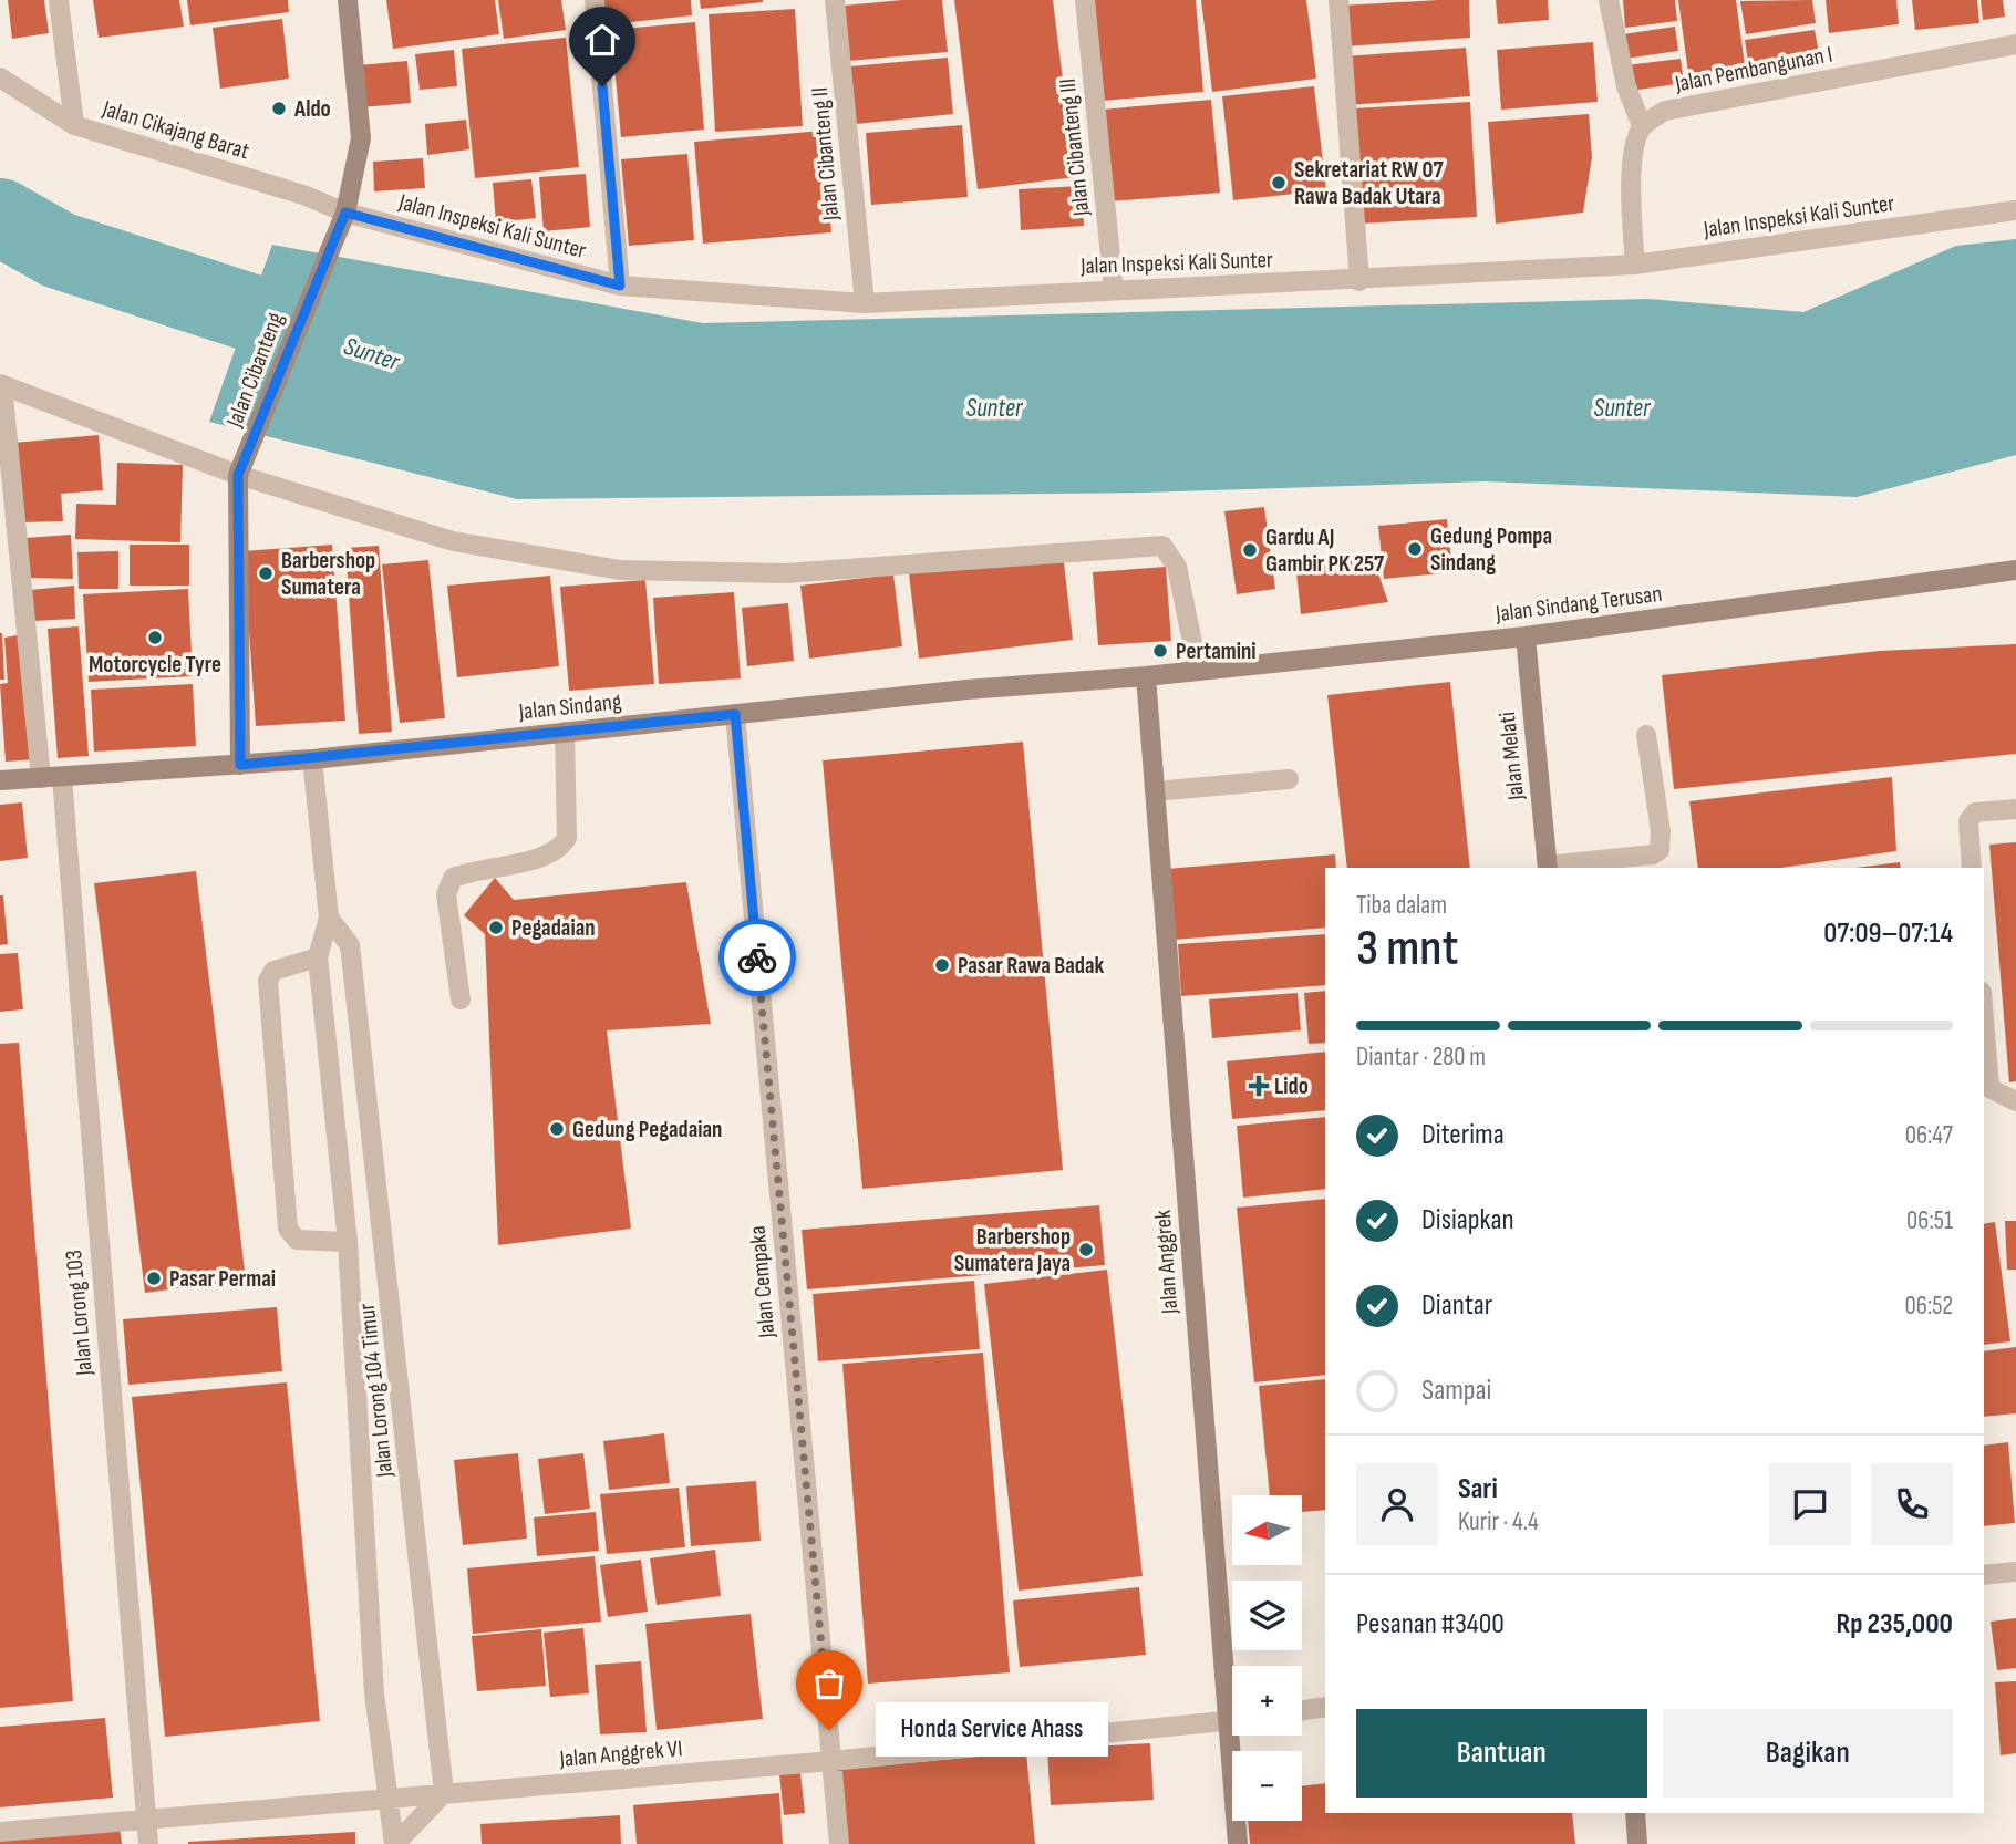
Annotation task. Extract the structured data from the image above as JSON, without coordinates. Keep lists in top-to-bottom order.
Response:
{
  "streets": {
    "street": [
      "Jalan Pembangunan I",
      "Jalan Cikajang Barat",
      "Jalan Cibanteng III",
      "Jalan Cibanteng II",
      "Jalan Inspeksi Kali Sunter",
      "Jalan Cibanteng",
      "Jalan Sindang Terusan",
      "Jalan Sindang",
      "Jalan Melati",
      "Jalan Anggrek",
      "Jalan Cempaka",
      "Jalan Lorong 103",
      "Jalan Lorong 104 Timur",
      "Jalan Anggrek VI"
    ]
  },
  "crossings": [
    ["Jalan Cikajang Barat", "Jalan Inspeksi Kali Sunter"],
    ["Jalan Cikajang Barat", "Jalan Cibanteng"],
    ["Jalan Cibanteng III", "Jalan Inspeksi Kali Sunter"],
    ["Jalan Cibanteng II", "Jalan Inspeksi Kali Sunter"],
    ["Jalan Inspeksi Kali Sunter", "Jalan Cibanteng"],
    ["Jalan Cibanteng", "Jalan Sindang"],
    ["Jalan Sindang Terusan", "Jalan Sindang"],
    ["Jalan Sindang Terusan", "Jalan Melati"],
    ["Jalan Sindang Terusan", "Jalan Anggrek"],
    ["Jalan Sindang", "Jalan Anggrek"],
    ["Jalan Sindang", "Jalan Cempaka"],
    ["Jalan Sindang", "Jalan Lorong 103"],
    ["Jalan Sindang", "Jalan Lorong 104 Timur"],
    ["Jalan Cempaka", "Jalan Anggrek VI"],
    ["Jalan Lorong 103", "Jalan Anggrek VI"],
    ["Jalan Lorong 104 Timur", "Jalan Anggrek VI"]
  ],
  "water": ["Sunter"],
  "places": {
    "other": [
      "Aldo",
      "Sekretariat RW 07 Rawa Badak Utara",
      "Gedung Pompa Sindang",
      "Gardu AJ Gambir PK 257",
      "Barbershop Sumatera",
      "Motorcycle Tyre",
      "Pertamini",
      "Pegadaian",
      "Pasar Rawa Badak",
      "Gedung Pegadaian",
      "Barbershop Sumatera Jaya",
      "Pasar Permai",
      "Honda Service Ahass"
    ],
    "health": ["Lido"]
  },
  "north": "left",
  "page": {
    "heading": ["3 mnt", "Tiba dalam", "07:09–07:14"],
    "panel": [
      "Sari",
      "Kurir · 4.4",
      "Pesanan #3400",
      "Rp 235,000"
    ],
    "bar": "Diantar · 280 m",
    "list": [
      ["Diterima", "06:47"],
      ["Disiapkan", "06:51"],
      ["Diantar", "06:52"],
      "Sampai"
    ],
    "map_buttons": ["+", "−"],
    "buttons": ["Bantuan", "Bagikan"],
    "bubble": "Honda Service Ahass"
  }
}
